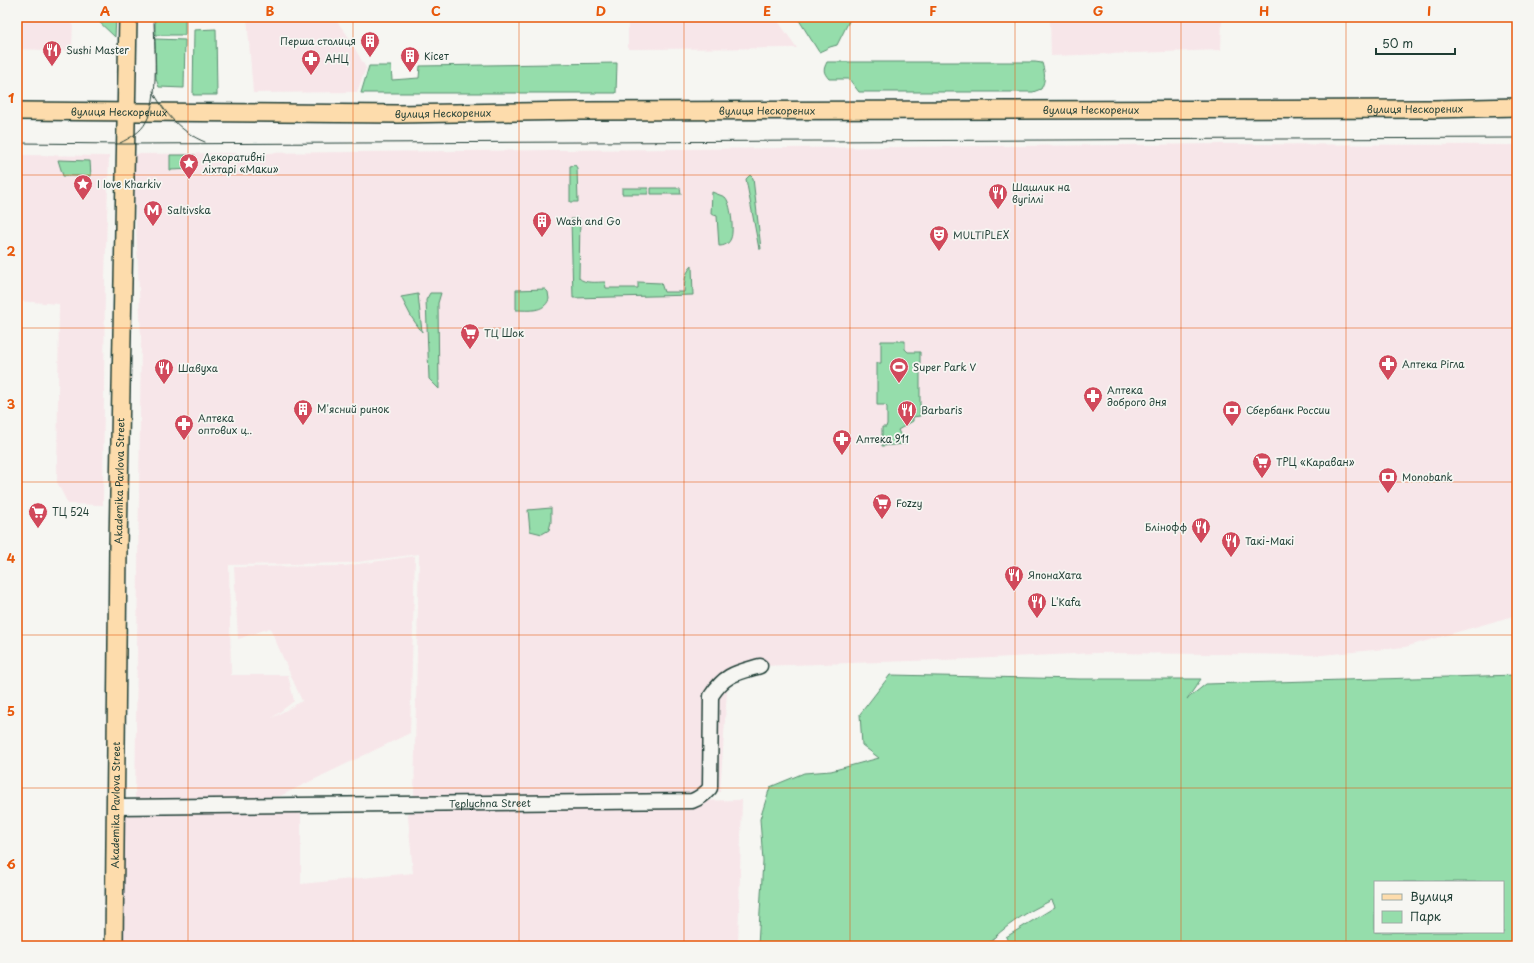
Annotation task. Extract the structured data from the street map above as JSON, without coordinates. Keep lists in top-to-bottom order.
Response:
{
  "streets": {
    "main road": ["вулиця Нескорених", "Akademika Pavlova Street"],
    "street": ["Teplychna Street"]
  },
  "crossings": [
    ["вулиця Нескорених", "Akademika Pavlova Street"],
    ["Akademika Pavlova Street", "Teplychna Street"]
  ],
  "places": {
    "building": [
      "Перша столиця",
      "Кісет",
      "Wash and Go",
      "М'ясний ринок"
    ],
    "restaurant": [
      "Sushi Master",
      "Шашлик на вугіллі",
      "Шавуха",
      "Barbaris",
      "Блінофф",
      "Такі-Макі",
      "ЯпонаХата",
      "L'Kafa"
    ],
    "pharmacy": [
      "АНЦ",
      "Аптека Рігла",
      "Аптека доброго дня",
      "Аптека оптових ц‥",
      "Аптека 911"
    ],
    "place": ["Декоративні ліхтарі «Маки»", "I love Kharkiv"],
    "metro station": ["Saltivska"],
    "theatre": ["MULTIPLEX"],
    "supermarket": [
      "ТЦ Шок",
      "ТРЦ «Караван»",
      "Fozzy",
      "ТЦ 524"
    ],
    "sports": ["Super Park V"],
    "bank": ["Сбербанк России", "Monobank"]
  },
  "legend": ["Вулиця", "Парк"],
  "scale_bar": "50 m",
  "grid": {
    "columns": [
      "A",
      "B",
      "C",
      "D",
      "E",
      "F",
      "G",
      "H",
      "I"
    ],
    "rows": [
      "1",
      "2",
      "3",
      "4",
      "5",
      "6"
    ]
  }
}
